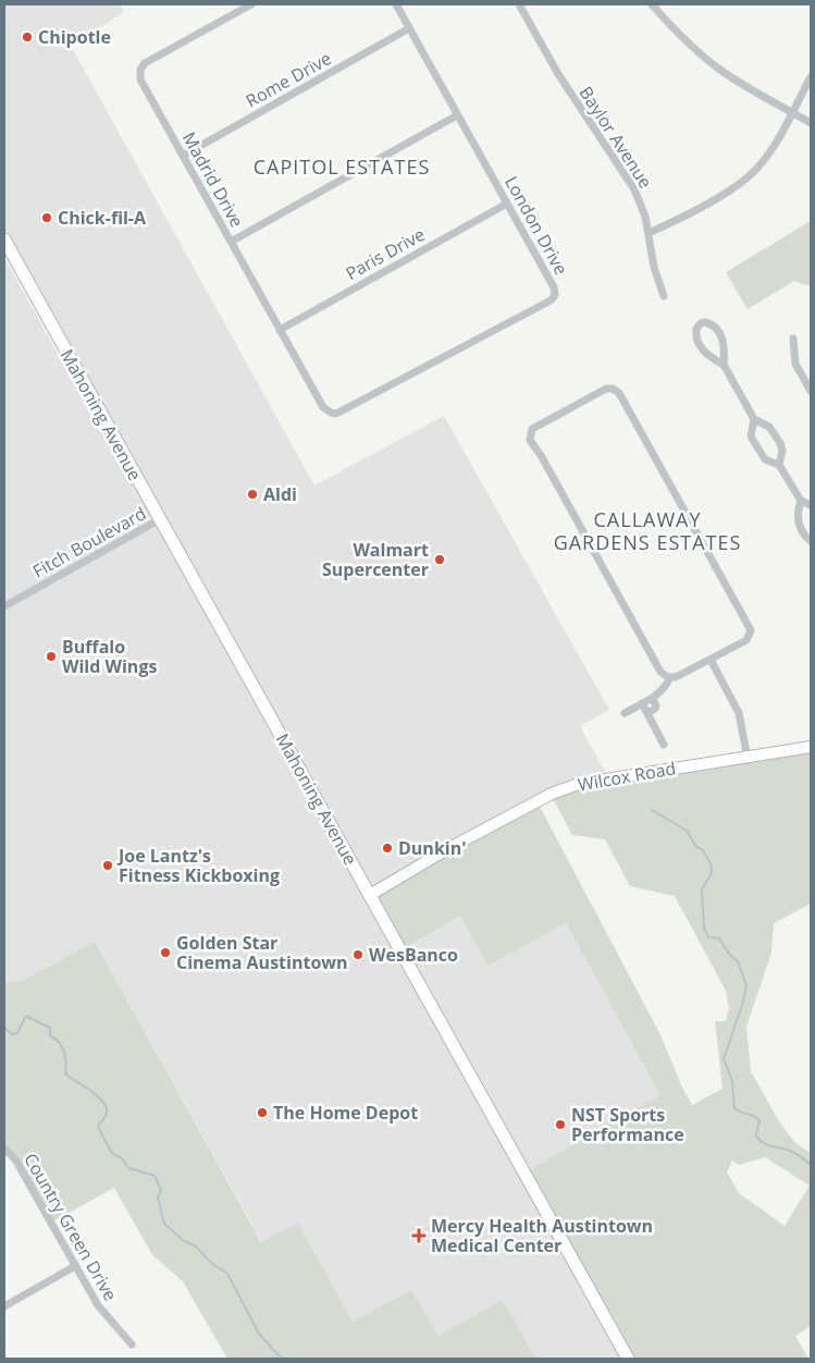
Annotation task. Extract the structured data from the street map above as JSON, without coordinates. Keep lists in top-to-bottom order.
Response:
{
  "streets": {
    "main road": ["Mahoning Avenue"],
    "street": [
      "Rome Drive",
      "Baylor Avenue",
      "Madrid Drive",
      "London Drive",
      "Paris Drive",
      "Fitch Boulevard",
      "Wilcox Road",
      "Country Green Drive"
    ]
  },
  "crossings": [
    ["Rome Drive", "Madrid Drive"],
    ["Rome Drive", "London Drive"],
    ["Madrid Drive", "London Drive"],
    ["Madrid Drive", "Paris Drive"],
    ["London Drive", "Paris Drive"],
    ["Mahoning Avenue", "Fitch Boulevard"],
    ["Mahoning Avenue", "Wilcox Road"]
  ],
  "districts": ["CAPITOL ESTATES", "CALLAWAY GARDENS ESTATES"],
  "places": {
    "other": [
      "Chipotle",
      "Chick-fil-A",
      "Aldi",
      "Walmart Supercenter",
      "Buffalo Wild Wings",
      "Dunkin'",
      "Joe Lantz's Fitness Kickboxing",
      "Golden Star Cinema Austintown",
      "WesBanco",
      "The Home Depot",
      "NST Sports Performance"
    ],
    "health": ["Mercy Health Austintown Medical Center"]
  }
}
